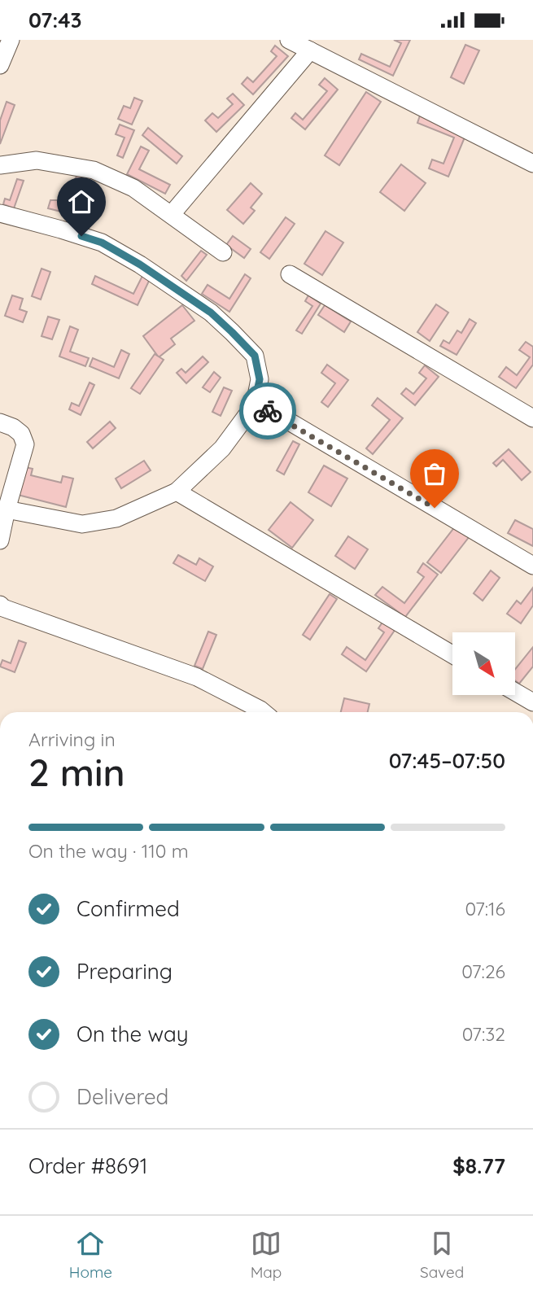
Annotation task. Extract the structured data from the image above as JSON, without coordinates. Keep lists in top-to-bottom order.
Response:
{
  "north": "bottom right",
  "page": {
    "status": "07:43",
    "heading": ["2 min", "Arriving in", "07:45–07:50"],
    "panel": ["Order #8691", "$8.77"],
    "bar": "On the way · 110 m",
    "list": [
      ["Confirmed", "07:16"],
      ["Preparing", "07:26"],
      ["On the way", "07:32"],
      "Delivered"
    ],
    "tabs": ["Home", "Map", "Saved"]
  }
}
